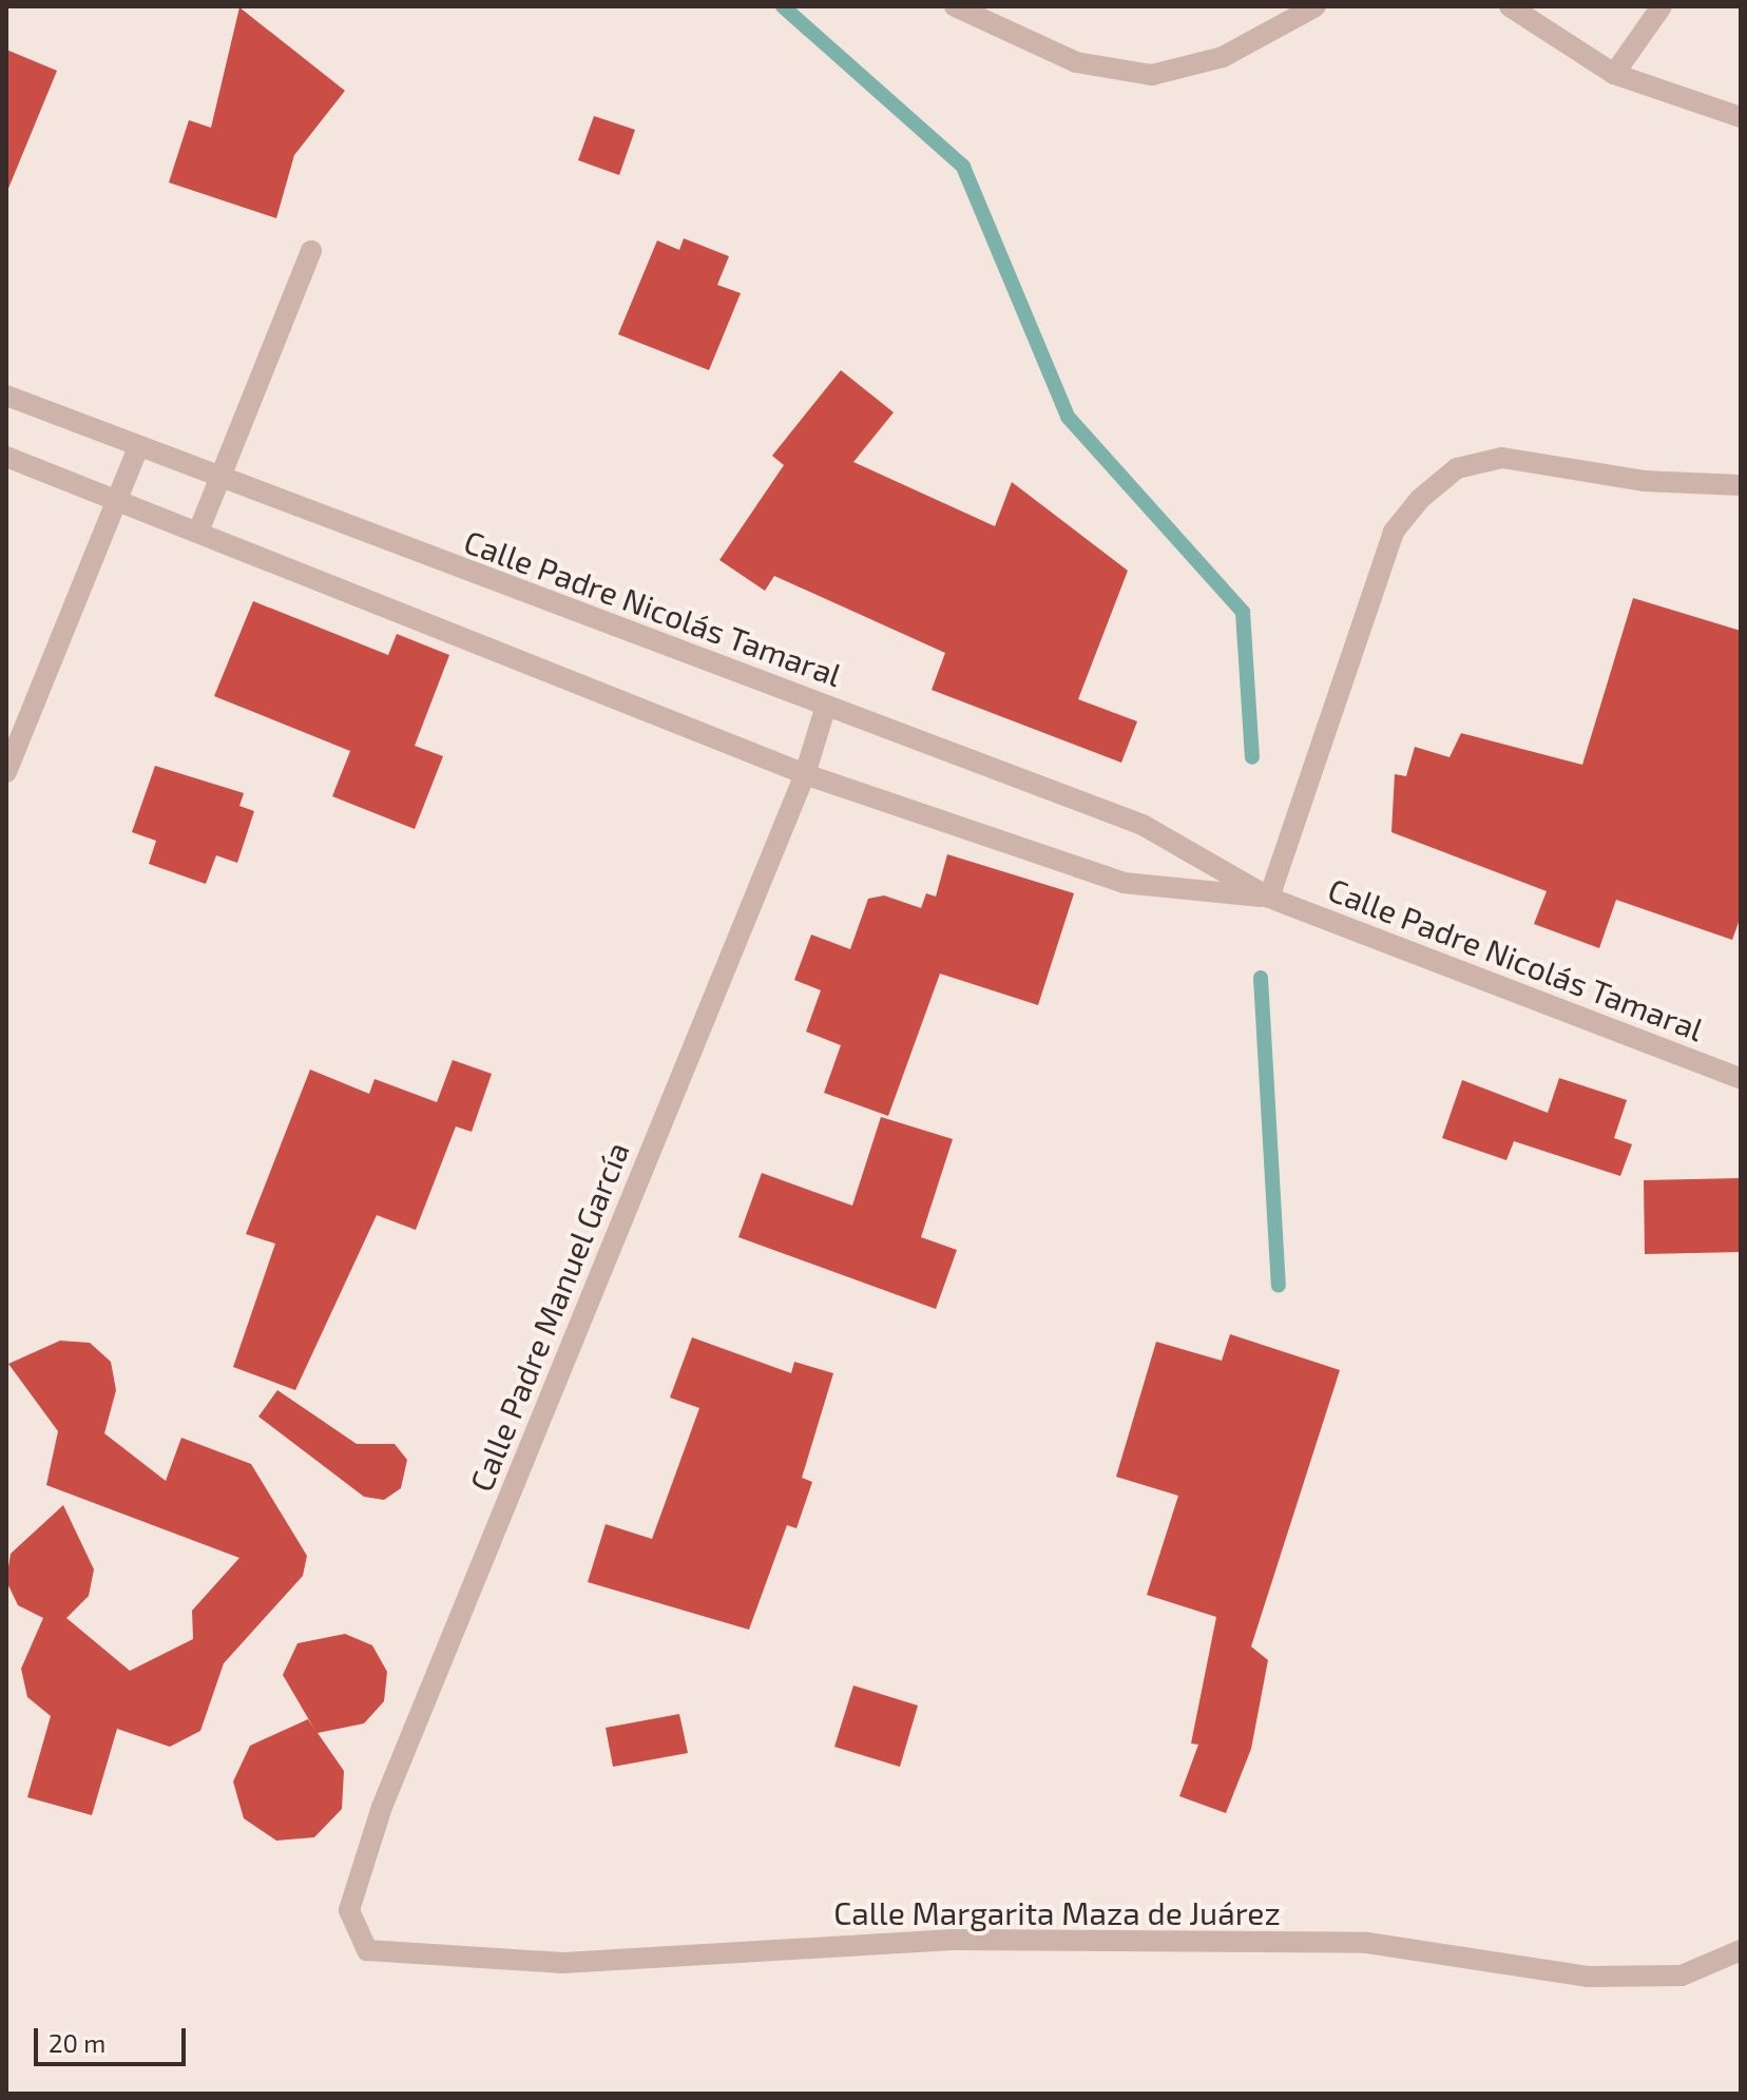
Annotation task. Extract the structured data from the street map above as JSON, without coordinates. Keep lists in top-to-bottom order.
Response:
{
  "streets": {
    "street": ["Calle Padre Nicolás Tamaral", "Calle Padre Manuel García", "Calle Margarita Maza de Juárez"]
  },
  "crossings": [
    ["Calle Padre Nicolás Tamaral", "Calle Padre Manuel García"],
    ["Calle Padre Manuel García", "Calle Margarita Maza de Juárez"]
  ],
  "scale_bar": "20 m"
}
